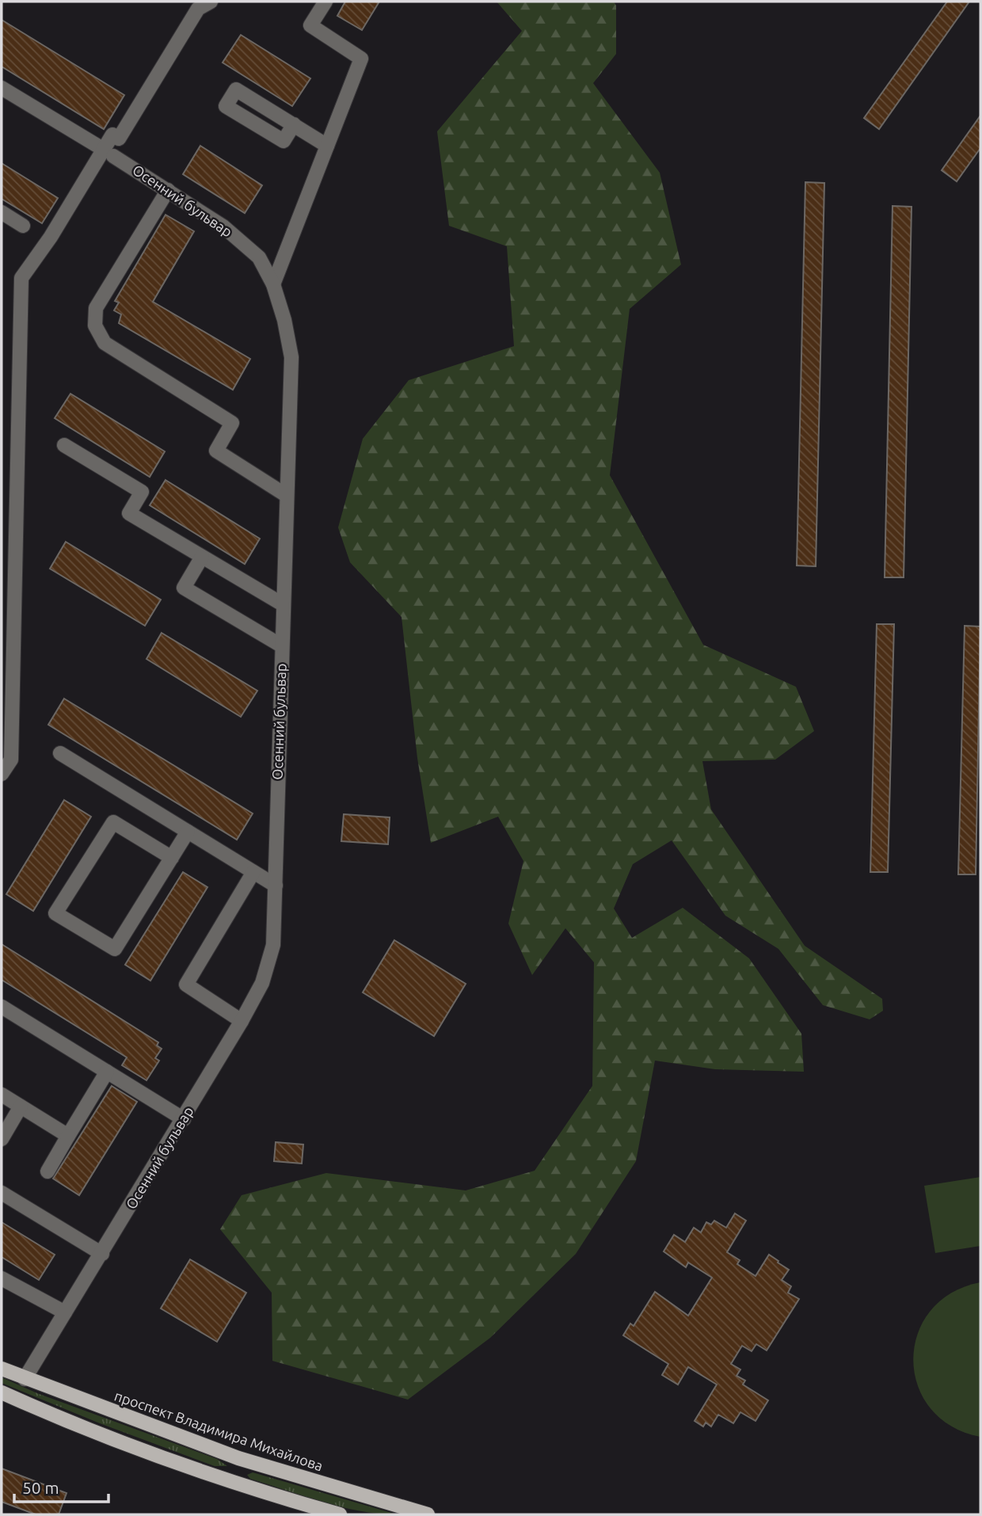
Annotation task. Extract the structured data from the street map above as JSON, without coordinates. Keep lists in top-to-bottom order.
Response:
{
  "streets": {
    "main road": ["проспект Владимира Михайлова"],
    "street": ["Осенний бульвар"]
  },
  "crossings": [
    ["Осенний бульвар", "проспект Владимира Михайлова"]
  ],
  "scale_bar": "50 m"
}
